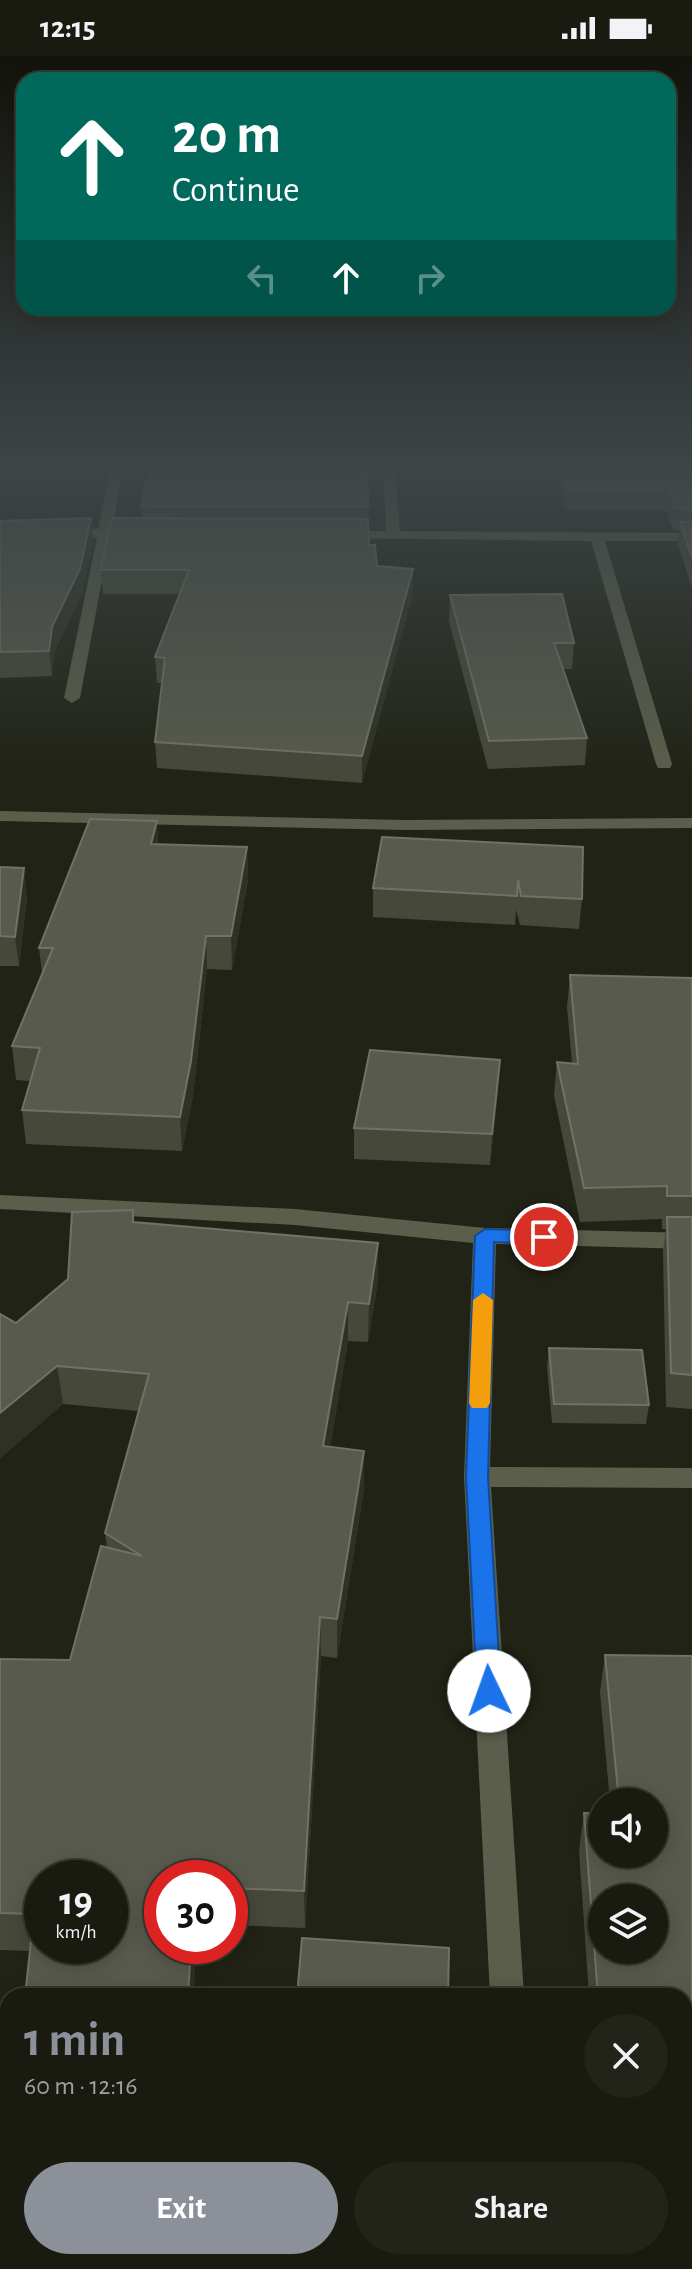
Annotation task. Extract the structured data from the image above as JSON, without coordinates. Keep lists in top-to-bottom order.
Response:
{
  "page": {
    "status": "12:15",
    "turn": ["20 m", "Continue"],
    "speed": "19 km/h",
    "limit": "30",
    "heading": ["1 min", "60 m · 12:16"],
    "buttons": ["Exit", "Share"]
  }
}
